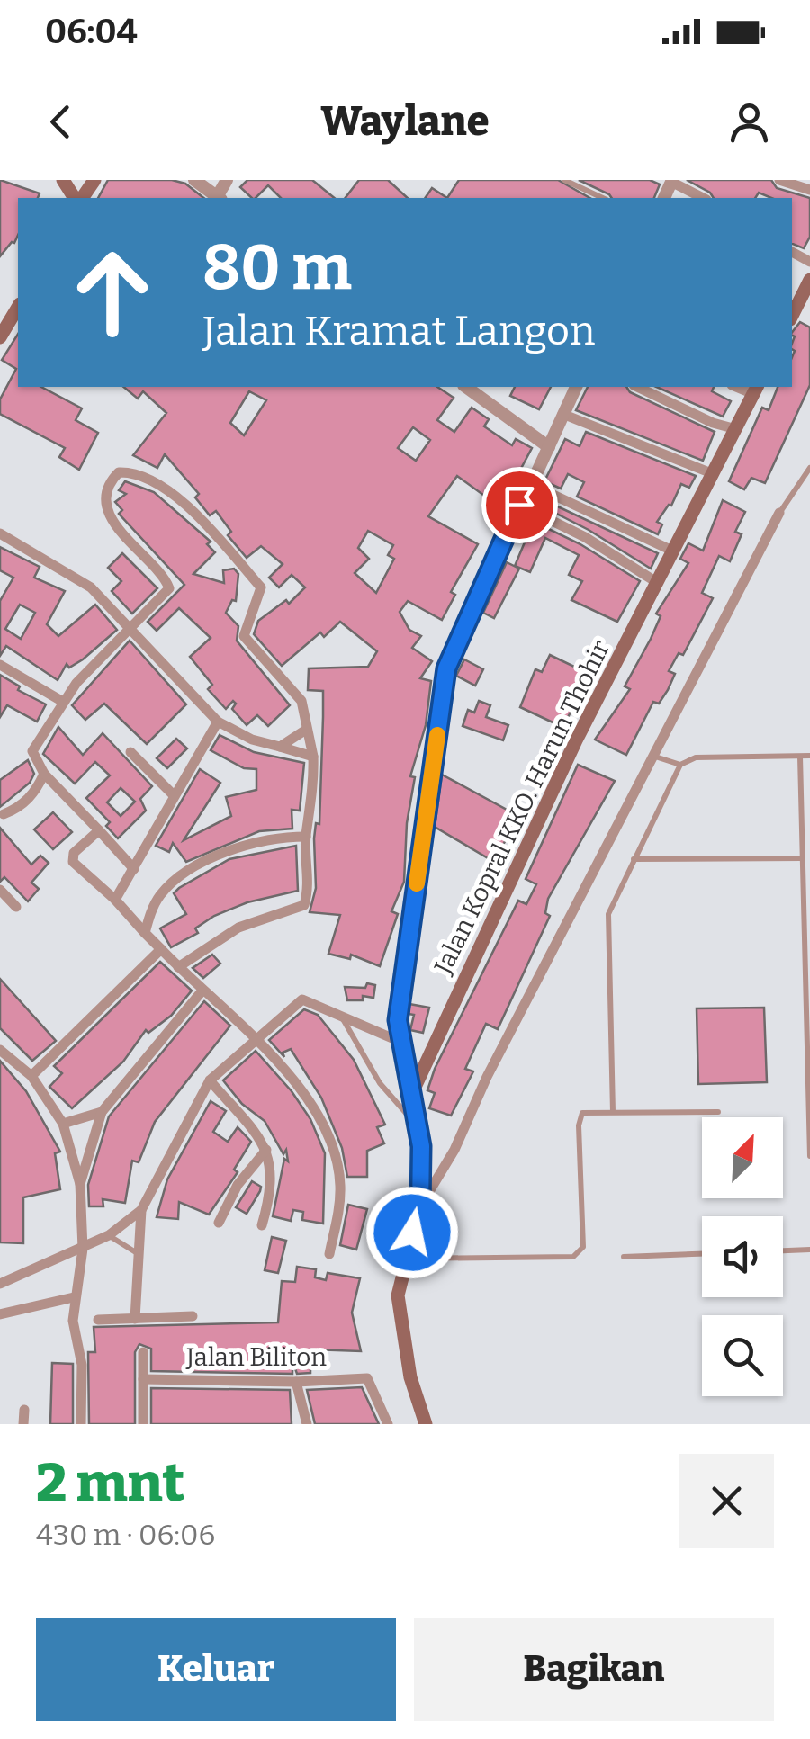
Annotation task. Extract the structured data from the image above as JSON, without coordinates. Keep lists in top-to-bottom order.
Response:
{
  "streets": {
    "main road": ["Jalan Kopral KKO. Harun Thohir"],
    "street": ["Jalan Biliton"]
  },
  "north": "top right",
  "page": {
    "status": "06:04",
    "header": "Waylane",
    "turn": ["80 m", "Jalan Kramat Langon"],
    "heading": ["2 mnt", "430 m · 06:06"],
    "buttons": ["Keluar", "Bagikan"]
  }
}
